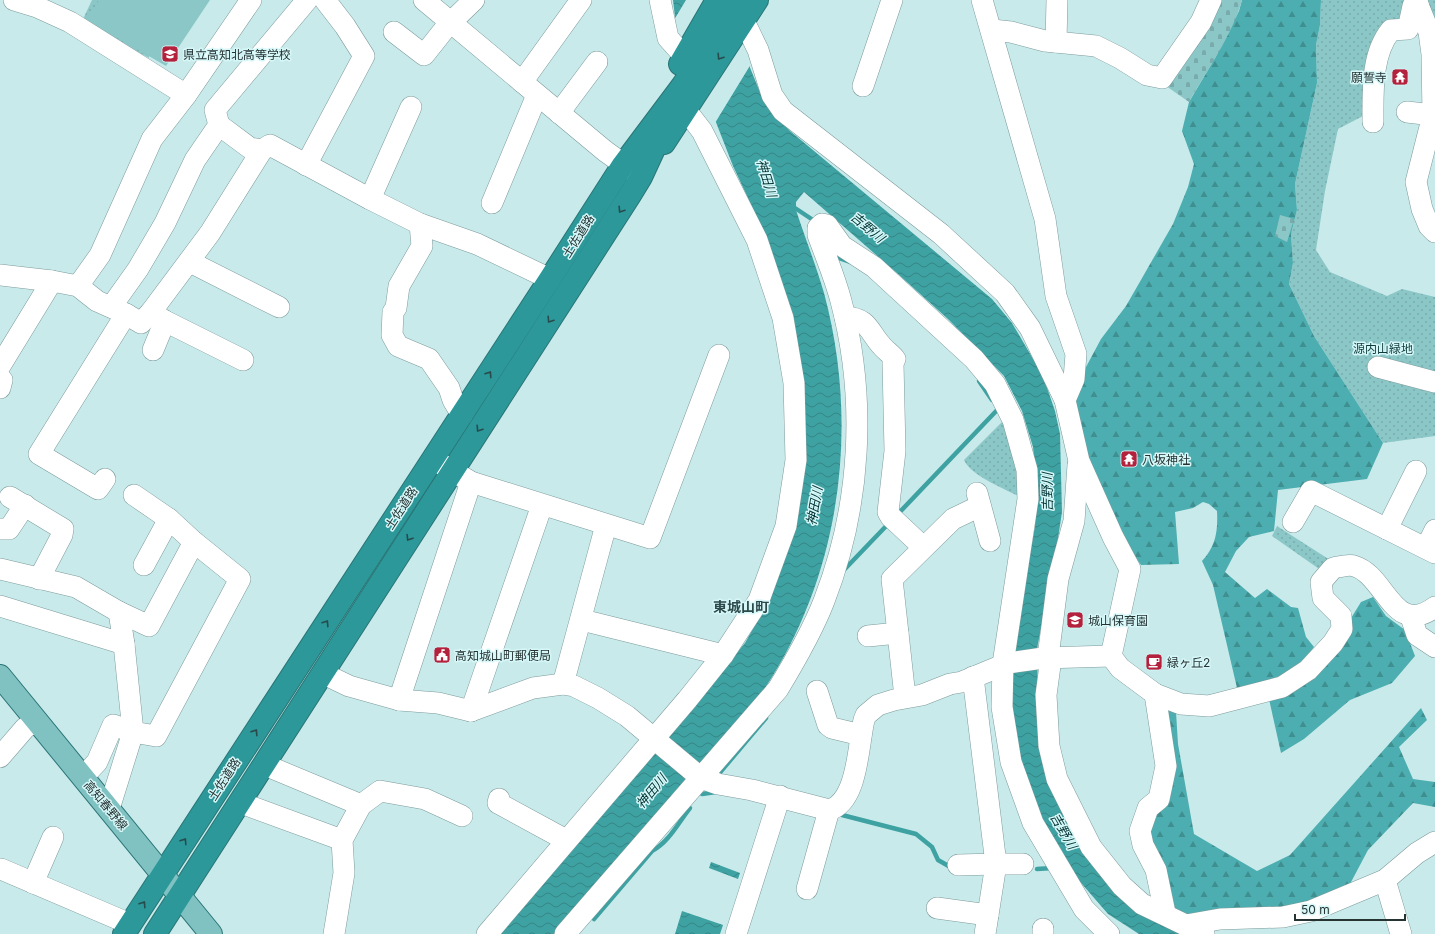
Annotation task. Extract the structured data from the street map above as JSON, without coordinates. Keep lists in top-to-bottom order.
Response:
{
  "streets": {
    "highway": ["土佐道路"],
    "main road": ["高知春野線"]
  },
  "crossings": [
    ["土佐道路", "高知春野線"]
  ],
  "districts": ["東城山町"],
  "water": ["神田川", "吉野川"],
  "parks": ["源内山緑地"],
  "places": {
    "school or university": ["県立高知北高等学校", "城山保育園"],
    "temple": ["願誓寺", "八坂神社"],
    "public building": ["高知城山町郵便局"],
    "cafe": ["緑ヶ丘2"]
  },
  "scale_bar": "50 m"
}
